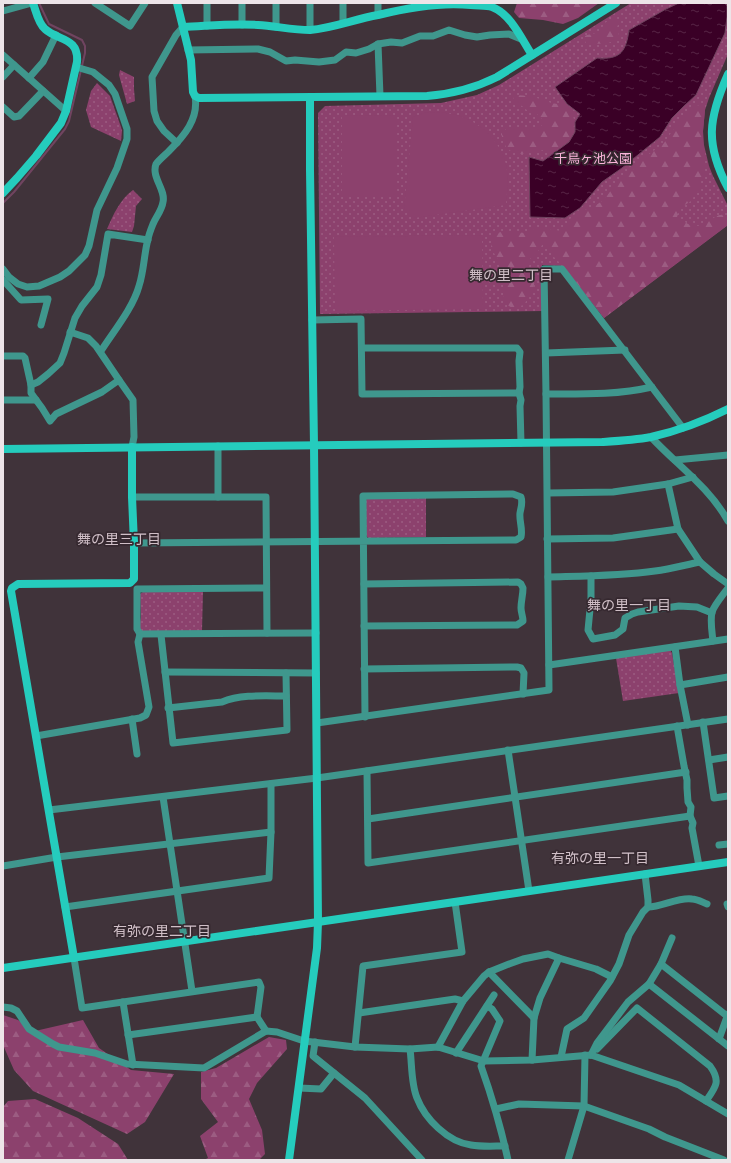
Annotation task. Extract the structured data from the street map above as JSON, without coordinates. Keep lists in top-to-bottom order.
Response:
{
  "districts": [
    "舞の里二丁目",
    "舞の里三丁目",
    "舞の里一丁目",
    "有弥の里一丁目",
    "有弥の里二丁目"
  ],
  "parks": ["千鳥ヶ池公園"]
}
